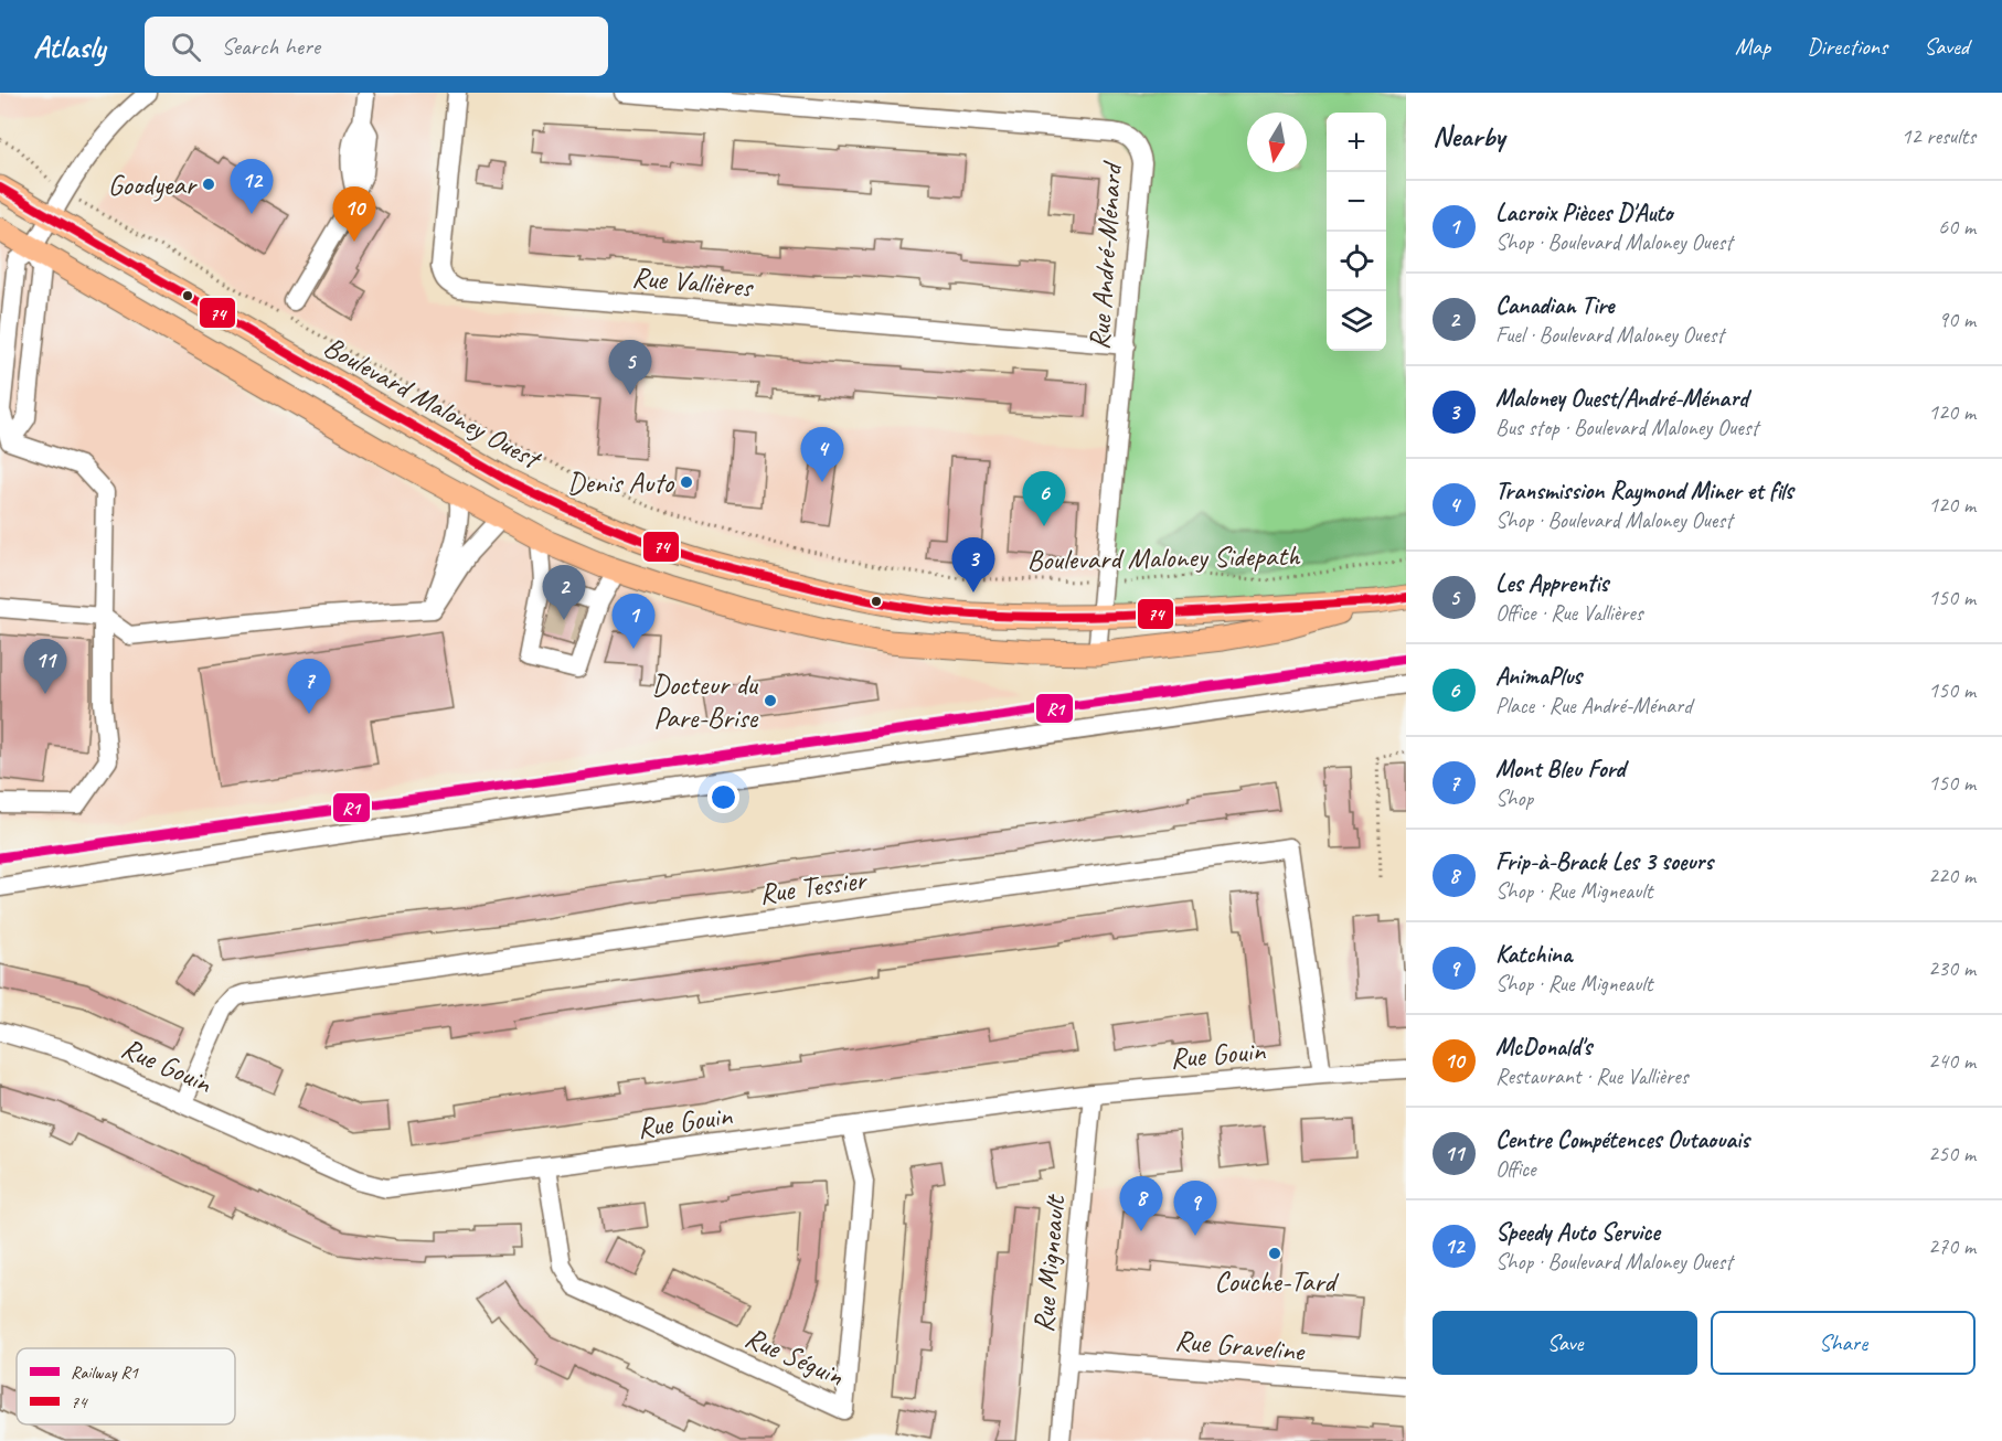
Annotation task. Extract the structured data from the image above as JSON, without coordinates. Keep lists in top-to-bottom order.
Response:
{
  "streets": {
    "main road": ["Boulevard Maloney Ouest"],
    "street": [
      "Rue André-Ménard",
      "Rue Vallières",
      "Rue Tessier",
      "Rue Gouin",
      "Rue Migneault",
      "Rue Graveline",
      "Rue Séguin"
    ],
    "path": ["Boulevard Maloney Sidepath"]
  },
  "crossings": [
    ["Rue André-Ménard", "Rue Vallières"],
    ["Rue André-Ménard", "Boulevard Maloney Ouest"],
    ["Rue André-Ménard", "Boulevard Maloney Sidepath"],
    ["Rue Tessier", "Rue Gouin"],
    ["Rue Gouin", "Rue Migneault"],
    ["Rue Gouin", "Rue Séguin"],
    ["Rue Migneault", "Rue Graveline"]
  ],
  "places": [
    "Goodyear",
    "Denis Auto",
    "Docteur du Pare-Brise",
    "Couche-Tard"
  ],
  "lines": ["transit line 74", "rail line R1"],
  "legend": ["Railway R1", "74"],
  "north": "bottom",
  "page": {
    "header": "Atlasly",
    "search": "Search here",
    "nav": ["Map", "Directions", "Saved"],
    "heading": ["Nearby", "12 results"],
    "map_buttons": ["+", "−"],
    "pins": [
      "12",
      "10",
      "5",
      "4",
      "6",
      "3",
      "2",
      "1",
      "11",
      "7",
      "8",
      "9"
    ],
    "list": [
      {
        "mark": "1",
        "name": "Lacroix Pièces D'Auto",
        "note": "Shop · Boulevard Maloney Ouest",
        "value": "60 m"
      },
      {
        "mark": "2",
        "name": "Canadian Tire",
        "note": "Fuel · Boulevard Maloney Ouest",
        "value": "90 m"
      },
      {
        "mark": "3",
        "name": "Maloney Ouest/André-Ménard",
        "note": "Bus stop · Boulevard Maloney Ouest",
        "value": "120 m"
      },
      {
        "mark": "4",
        "name": "Transmission Raymond Miner et fils",
        "note": "Shop · Boulevard Maloney Ouest",
        "value": "120 m"
      },
      {
        "mark": "5",
        "name": "Les Apprentis",
        "note": "Office · Rue Vallières",
        "value": "150 m"
      },
      {
        "mark": "6",
        "name": "AnimaPlus",
        "note": "Place · Rue André-Ménard",
        "value": "150 m"
      },
      {
        "mark": "7",
        "name": "Mont Bleu Ford",
        "note": "Shop",
        "value": "150 m"
      },
      {
        "mark": "8",
        "name": "Frip-à-Brack Les 3 soeurs",
        "note": "Shop · Rue Migneault",
        "value": "220 m"
      },
      {
        "mark": "9",
        "name": "Katchina",
        "note": "Shop · Rue Migneault",
        "value": "230 m"
      },
      {
        "mark": "10",
        "name": "McDonald's",
        "note": "Restaurant · Rue Vallières",
        "value": "240 m"
      },
      {
        "mark": "11",
        "name": "Centre Compétences Outaouais",
        "note": "Office",
        "value": "250 m"
      },
      {
        "mark": "12",
        "name": "Speedy Auto Service",
        "note": "Shop · Boulevard Maloney Ouest",
        "value": "270 m"
      }
    ],
    "buttons": ["Save", "Share"]
  }
}
